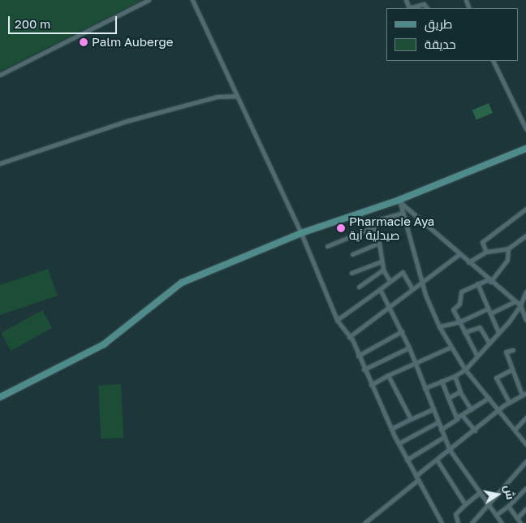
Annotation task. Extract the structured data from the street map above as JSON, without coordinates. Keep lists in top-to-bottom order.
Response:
{
  "places": ["Palm Auberge", "Pharmacie Aya صيدلية اَية"],
  "legend": ["طريق", "حديقة"],
  "scale_bar": "200 m",
  "north": "right"
}
